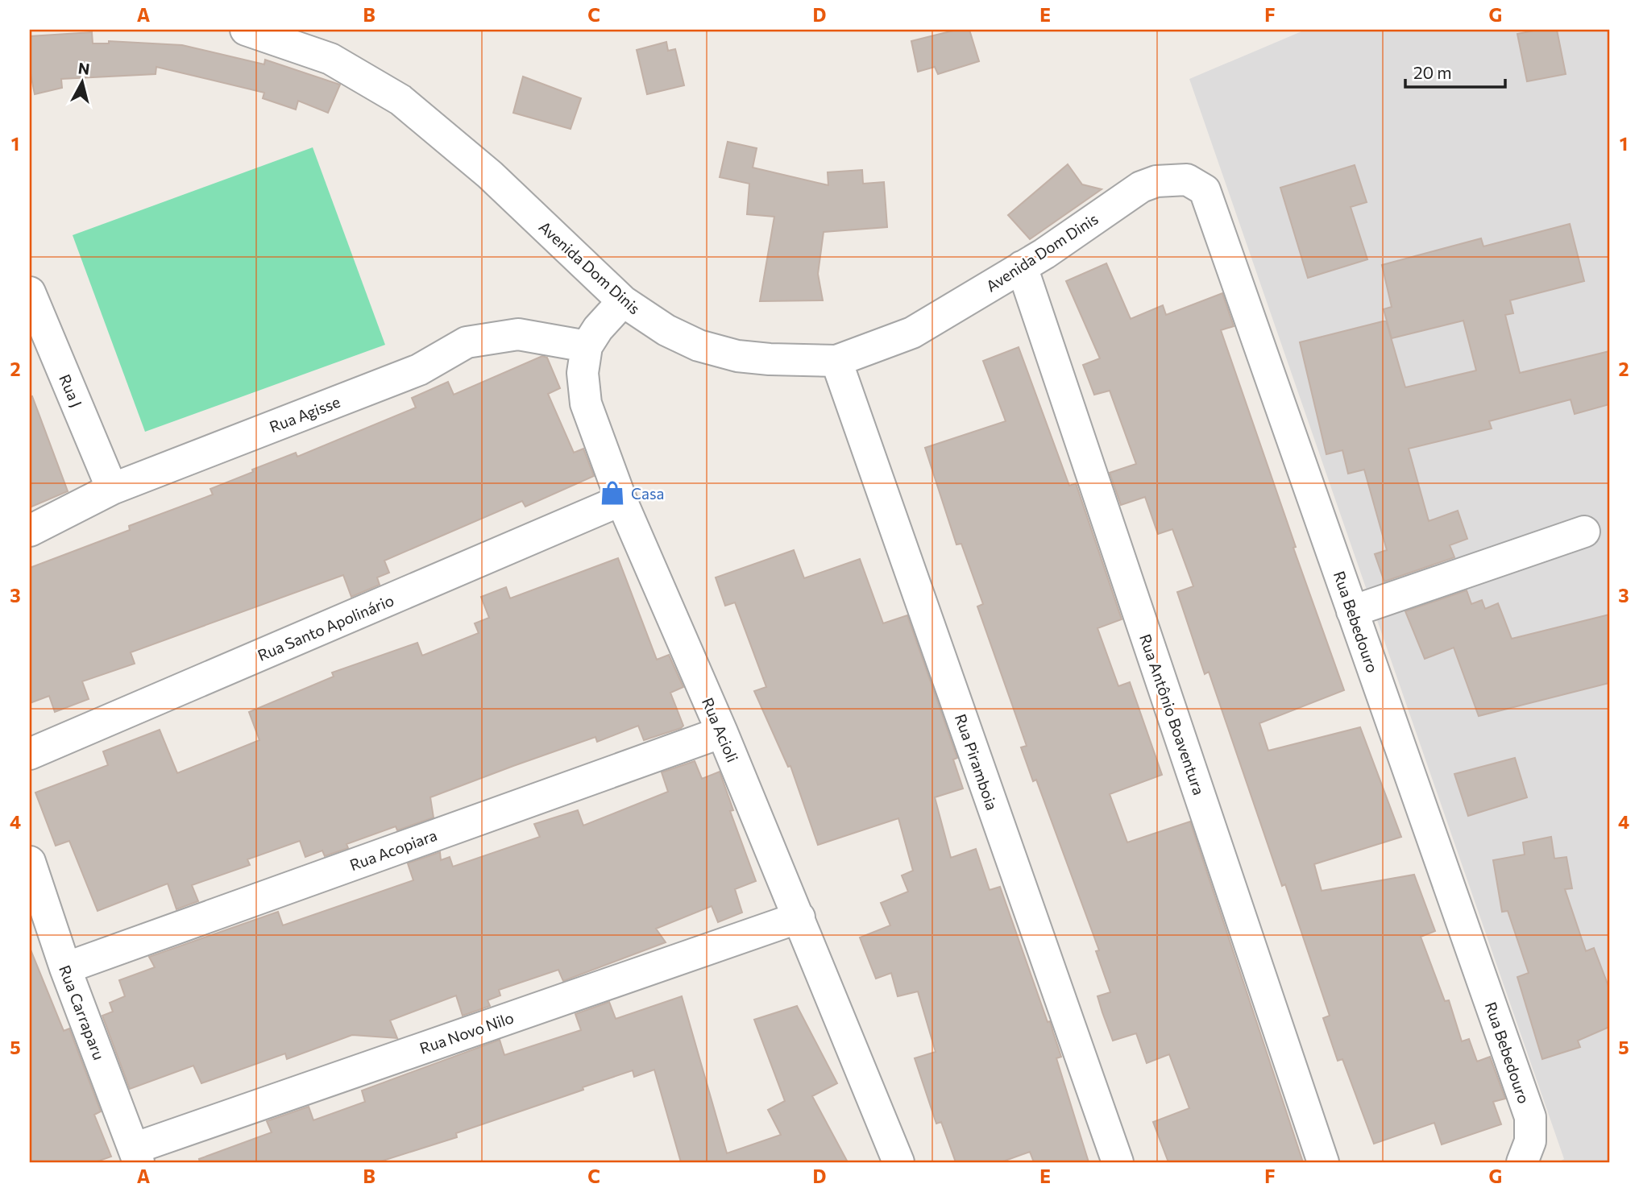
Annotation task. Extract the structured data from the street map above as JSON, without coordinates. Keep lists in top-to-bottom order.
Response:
{
  "streets": {
    "street": [
      "Avenida Dom Dinis",
      "Rua J",
      "Rua Agisse",
      "Rua Bebedouro",
      "Rua Santo Apolinário",
      "Rua Antônio Boaventura",
      "Rua Acioli",
      "Rua Piramboia",
      "Rua Acopiara",
      "Rua Carraparu",
      "Rua Novo Nilo"
    ]
  },
  "crossings": [
    ["Avenida Dom Dinis", "Rua Bebedouro"],
    ["Avenida Dom Dinis", "Rua Antônio Boaventura"],
    ["Avenida Dom Dinis", "Rua Acioli"],
    ["Avenida Dom Dinis", "Rua Piramboia"],
    ["Rua J", "Rua Agisse"],
    ["Rua Agisse", "Rua Acioli"],
    ["Rua Santo Apolinário", "Rua Acioli"],
    ["Rua Acioli", "Rua Acopiara"],
    ["Rua Acioli", "Rua Novo Nilo"],
    ["Rua Acopiara", "Rua Carraparu"],
    ["Rua Carraparu", "Rua Novo Nilo"]
  ],
  "places": {
    "shop": ["Casa"]
  },
  "scale_bar": "20 m",
  "north": "top",
  "grid": {
    "columns": [
      "A",
      "B",
      "C",
      "D",
      "E",
      "F",
      "G"
    ],
    "rows": [
      "1",
      "2",
      "3",
      "4",
      "5"
    ]
  }
}
